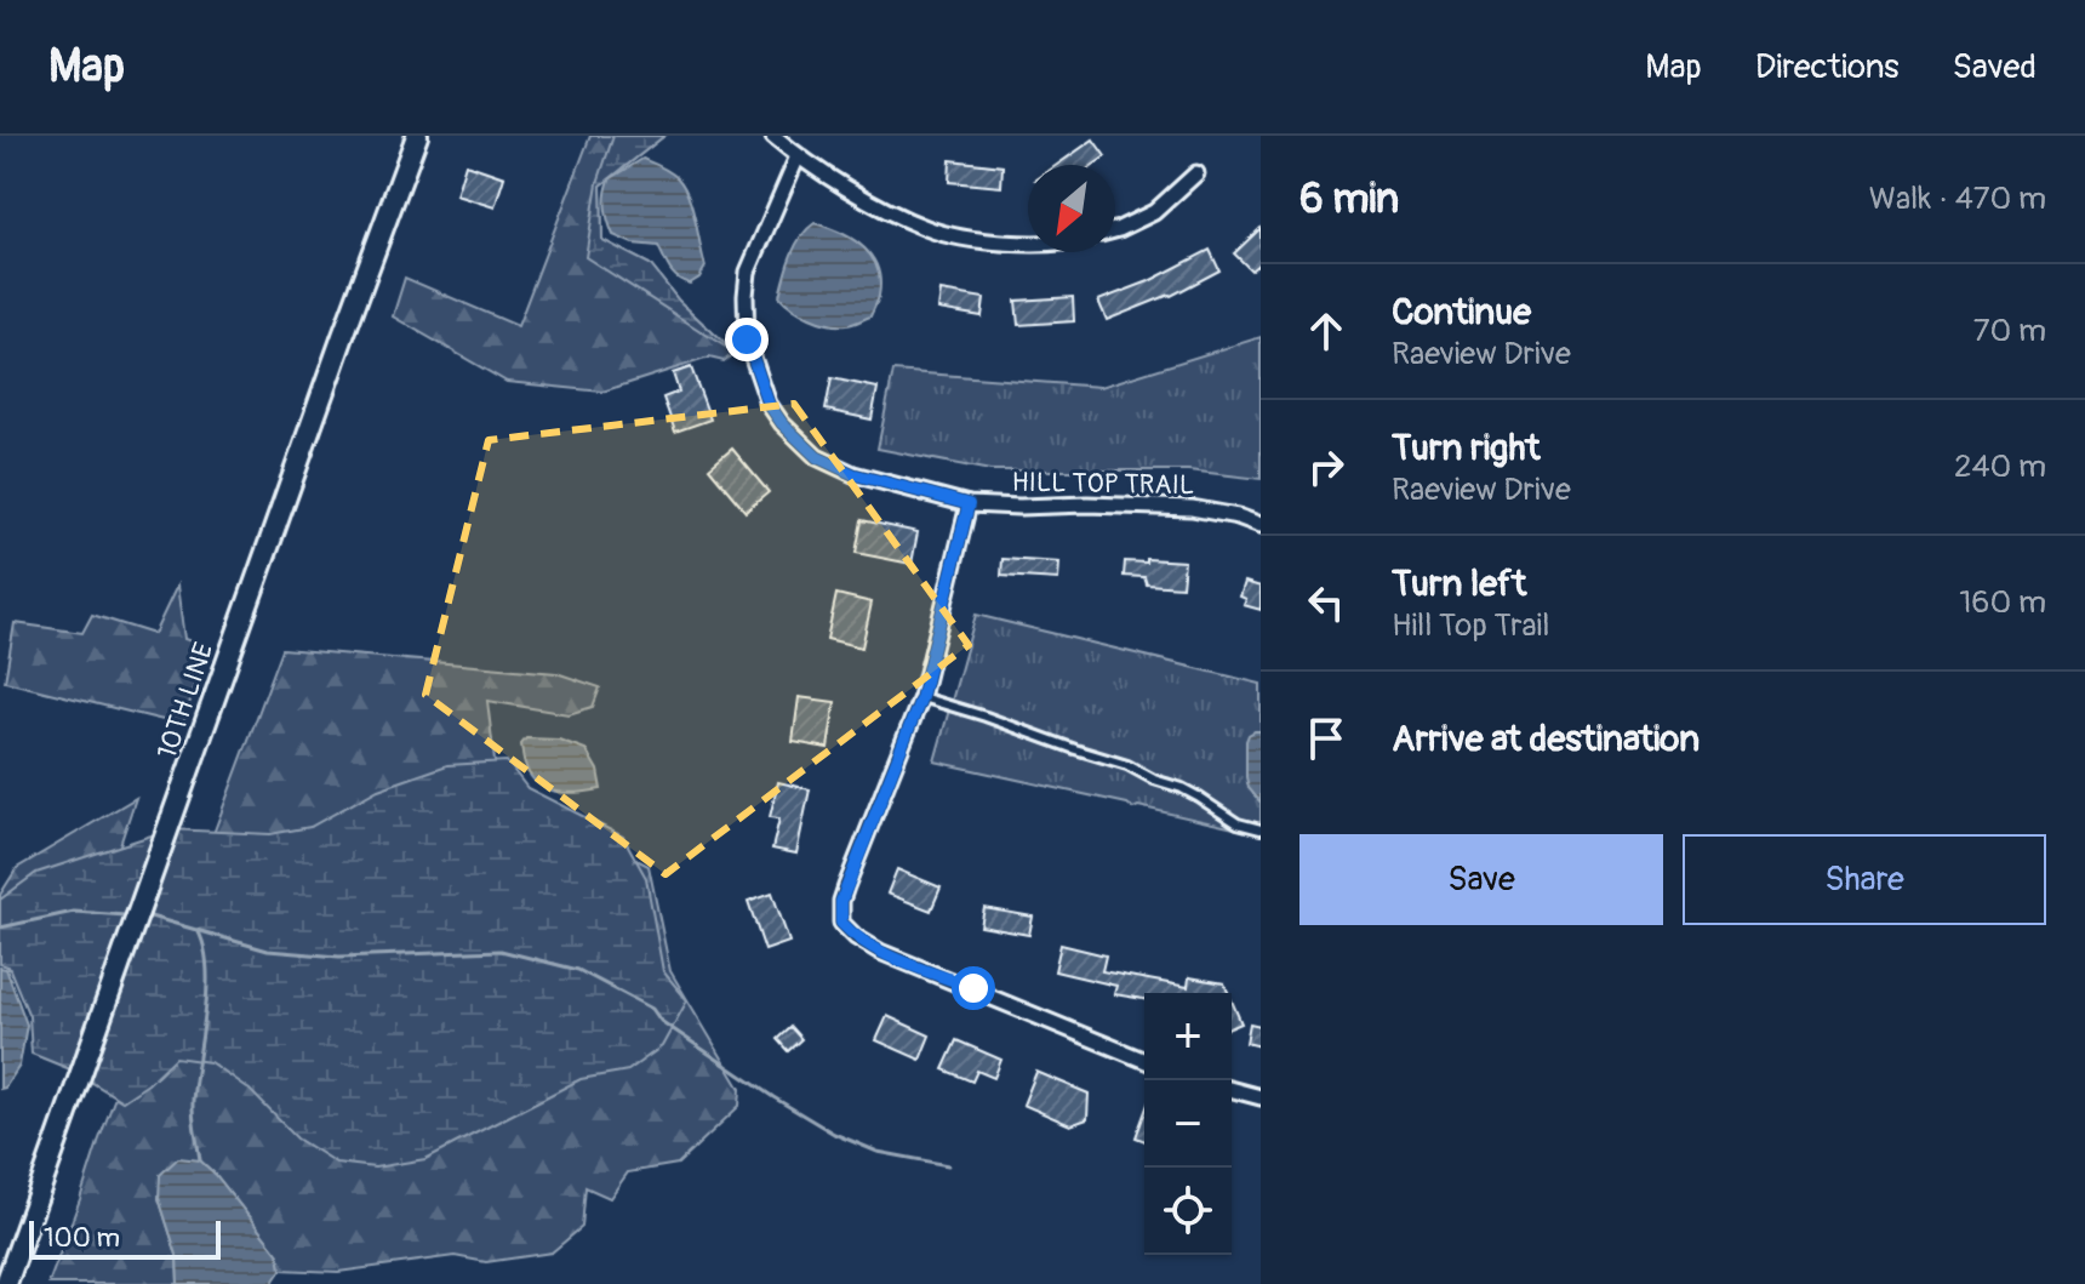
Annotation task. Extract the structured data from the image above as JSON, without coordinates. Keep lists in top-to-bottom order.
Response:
{
  "streets": {
    "main road": ["10TH LINE"],
    "street": ["HILL TOP TRAIL"]
  },
  "scale_bar": "100 m",
  "north": "bottom left",
  "page": {
    "header": "Map",
    "nav": ["Map", "Directions", "Saved"],
    "heading": ["6 min", "Walk · 470 m"],
    "list": [
      ["Continue", "Raeview Drive", "70 m"],
      ["Turn right", "Raeview Drive", "240 m"],
      ["Turn left", "Hill Top Trail", "160 m"],
      "Arrive at destination"
    ],
    "buttons": ["Save", "Share"],
    "map_buttons": ["+", "−"],
    "scale": "100 m"
  }
}
